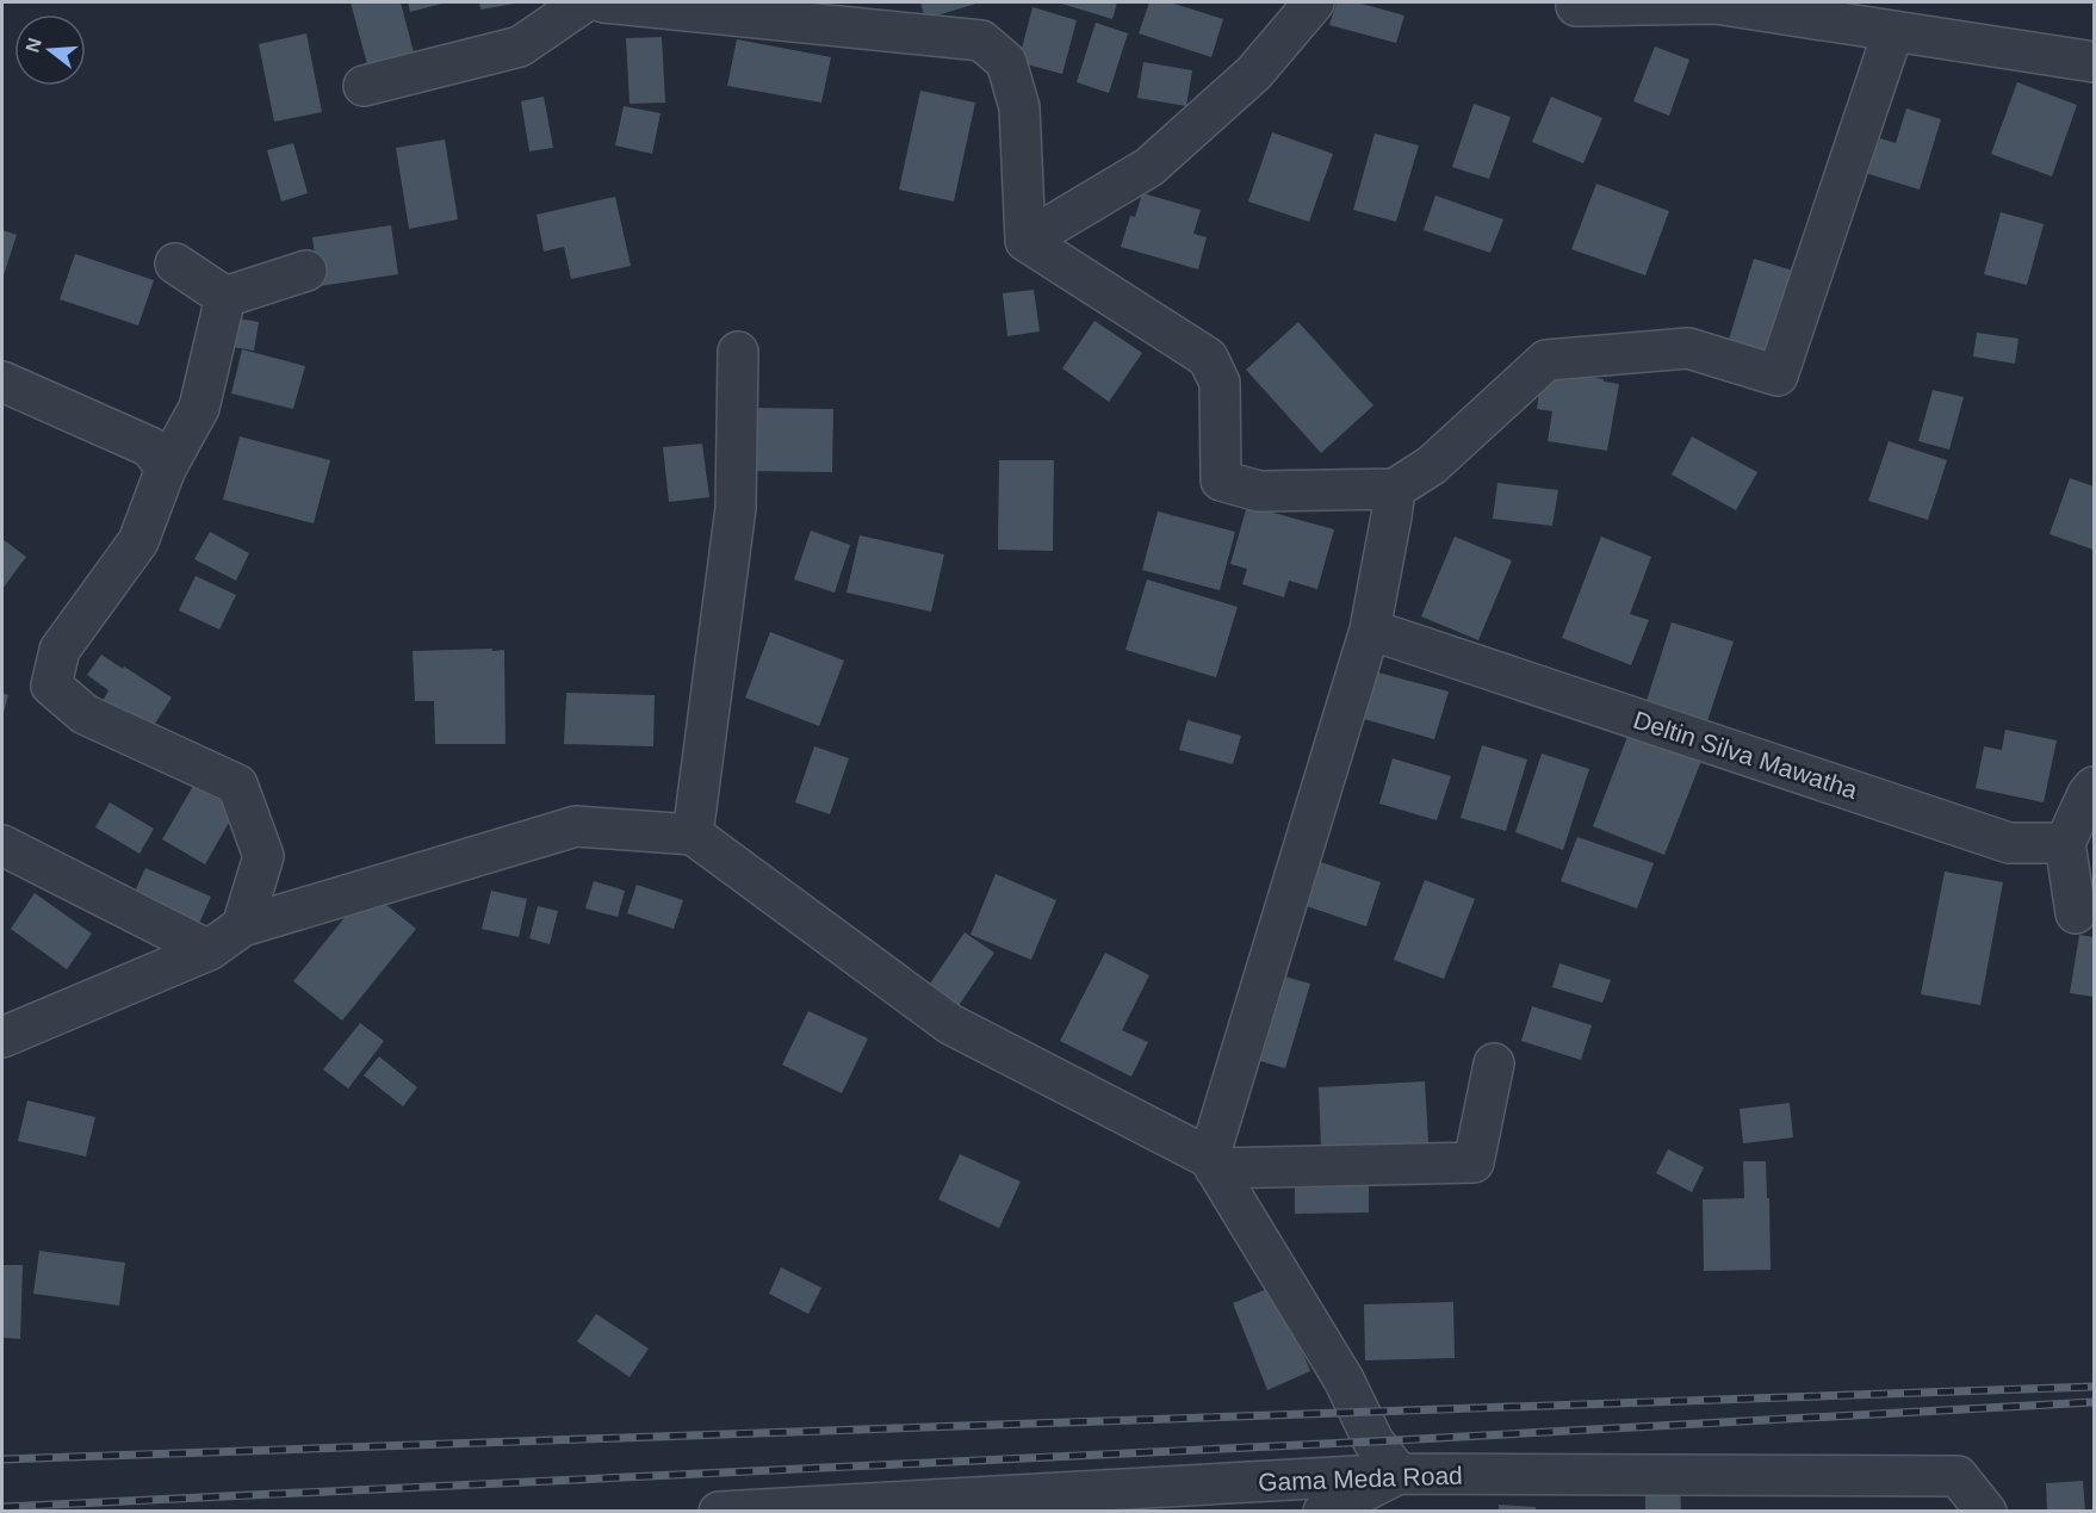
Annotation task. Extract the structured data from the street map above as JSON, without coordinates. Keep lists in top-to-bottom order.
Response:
{
  "streets": {
    "street": ["Deltin Silva Mawatha", "Gama Meda Road"]
  },
  "north": "left"
}
